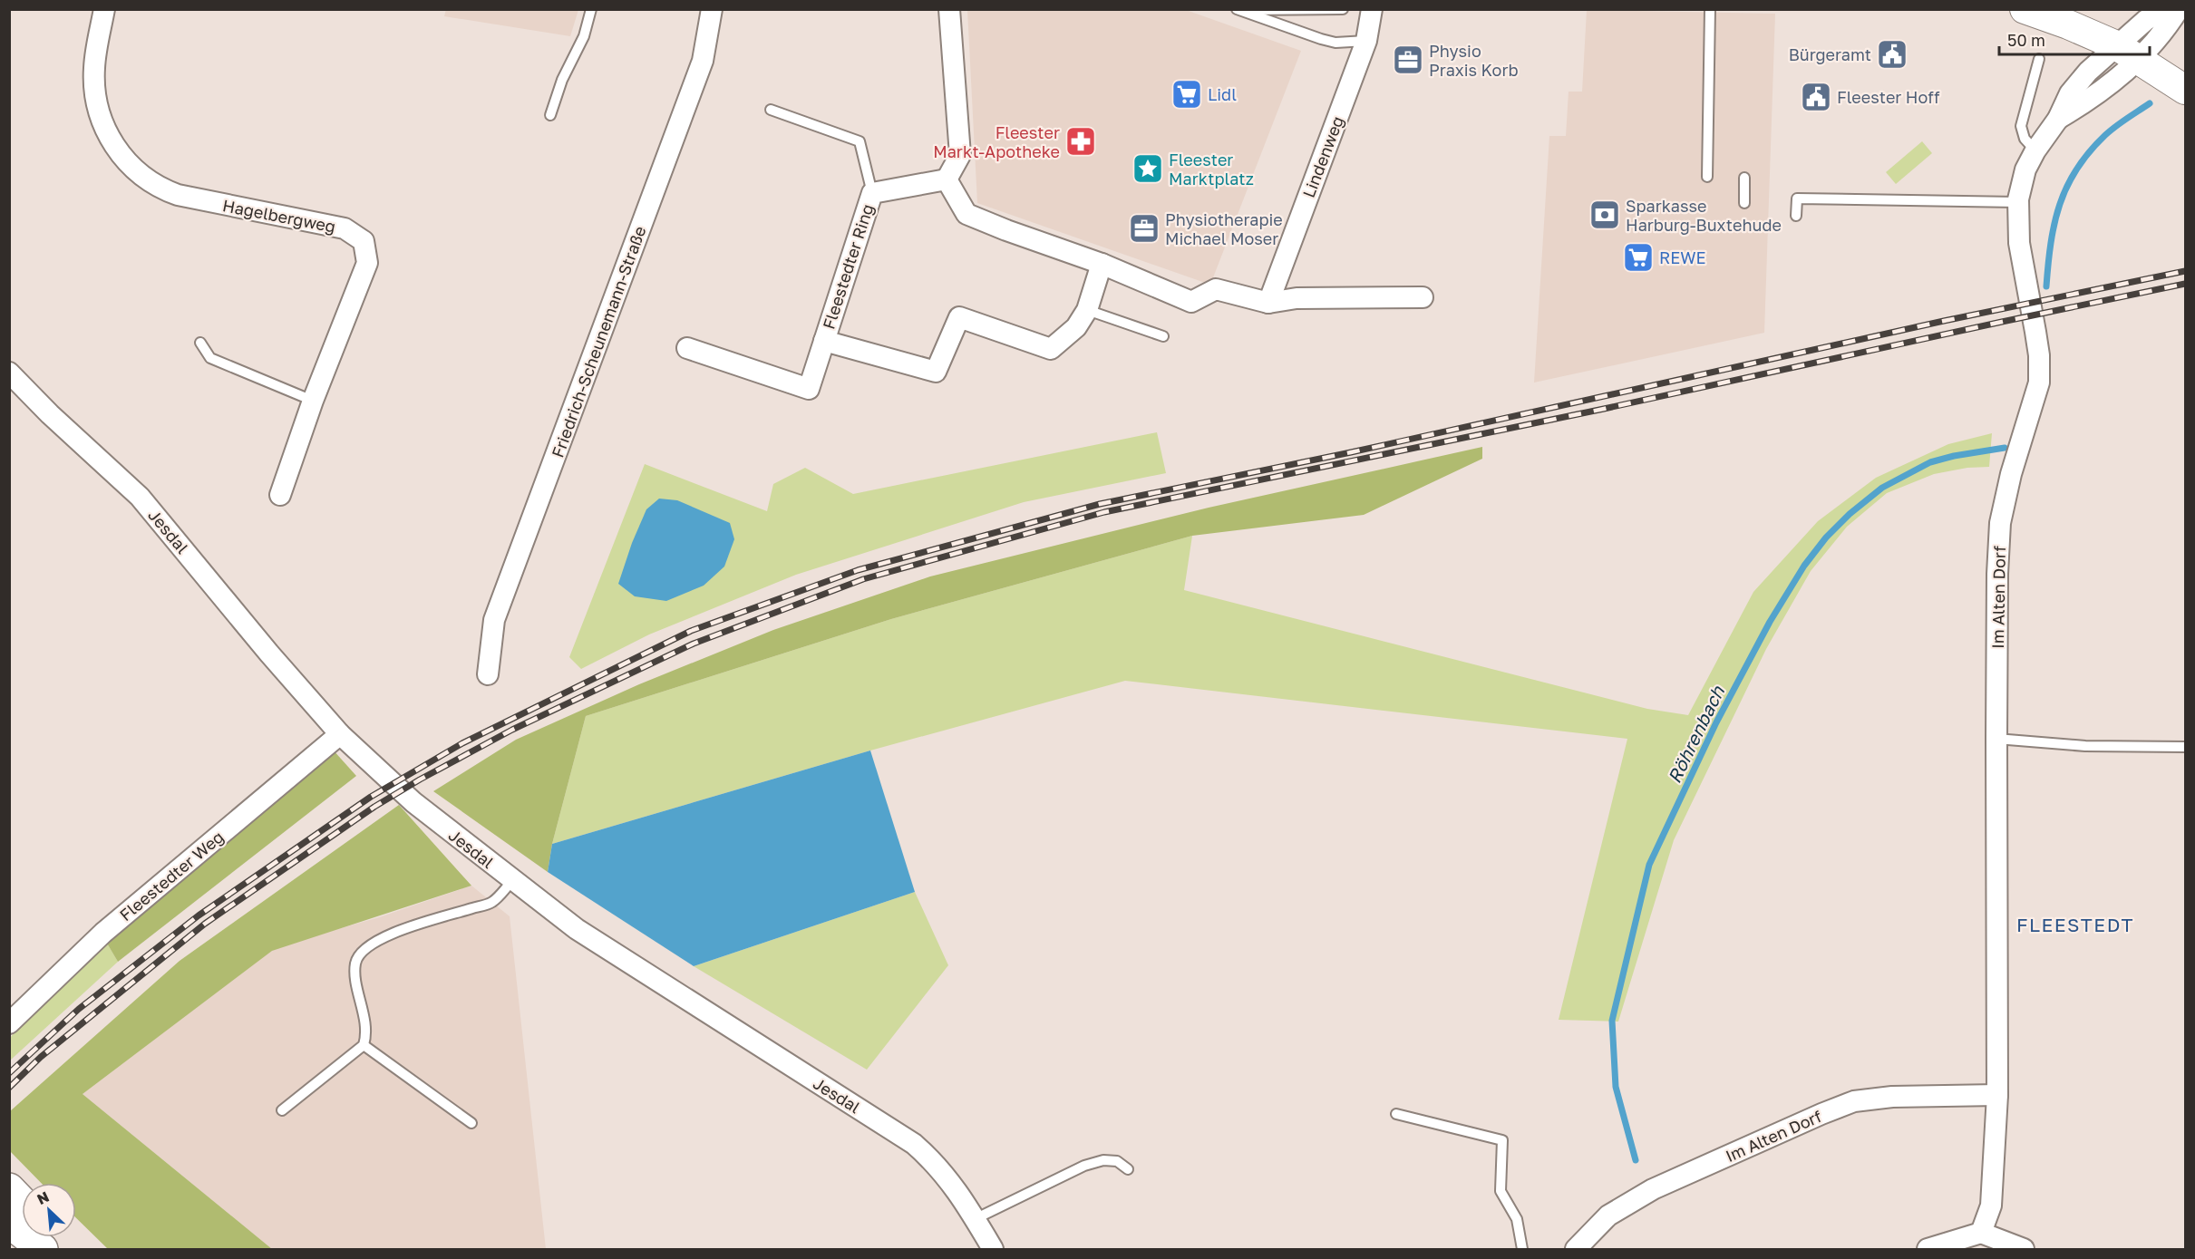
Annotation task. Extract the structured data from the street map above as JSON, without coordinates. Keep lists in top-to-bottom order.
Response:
{
  "streets": {
    "street": [
      "Lindenweg",
      "Hagelbergweg",
      "Fleestedter Ring",
      "Friedrich-Scheunemann-Straße",
      "Jesdal",
      "Im Alten Dorf",
      "Fleestedter Weg"
    ]
  },
  "crossings": [
    ["Jesdal", "Fleestedter Weg"]
  ],
  "districts": ["FLEESTEDT"],
  "water": ["Röhrenbach"],
  "places": {
    "public building": ["Bürgeramt", "Fleester Hoff"],
    "office": ["Physio Praxis Korb", "Physiotherapie Michael Moser"],
    "supermarket": ["Lidl", "REWE"],
    "pharmacy": ["Fleester Markt-Apotheke"],
    "place": ["Fleester Marktplatz"],
    "bank": ["Sparkasse Harburg-Buxtehude"]
  },
  "scale_bar": "50 m",
  "north": "top left"
}
